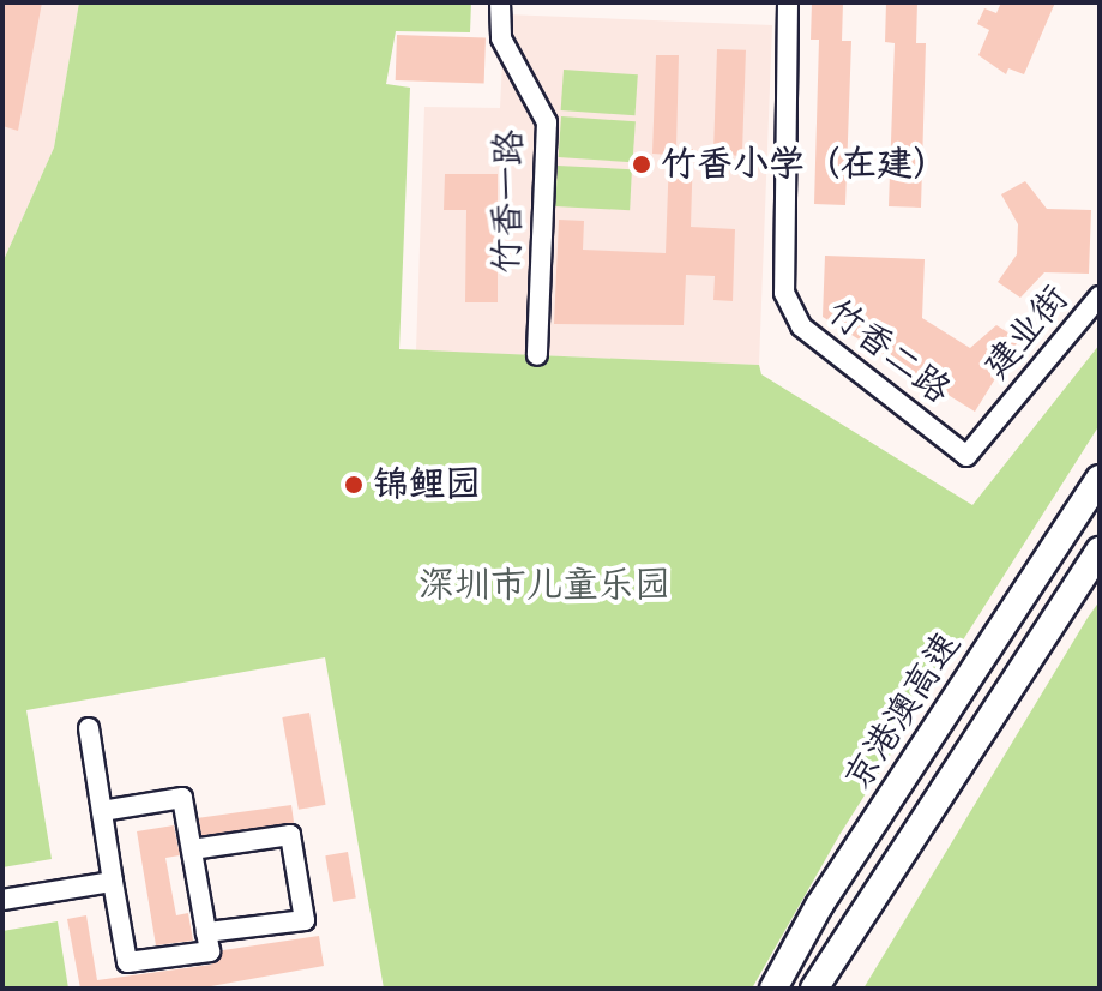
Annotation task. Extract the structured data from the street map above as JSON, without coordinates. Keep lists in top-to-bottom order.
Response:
{
  "streets": {
    "highway": ["京港澳高速"],
    "street": ["竹香一路", "建业街", "竹香二路"]
  },
  "crossings": [
    ["建业街", "竹香二路"]
  ],
  "parks": ["深圳市儿童乐园"],
  "places": ["竹香小学（在建）", "锦鲤园"]
}
